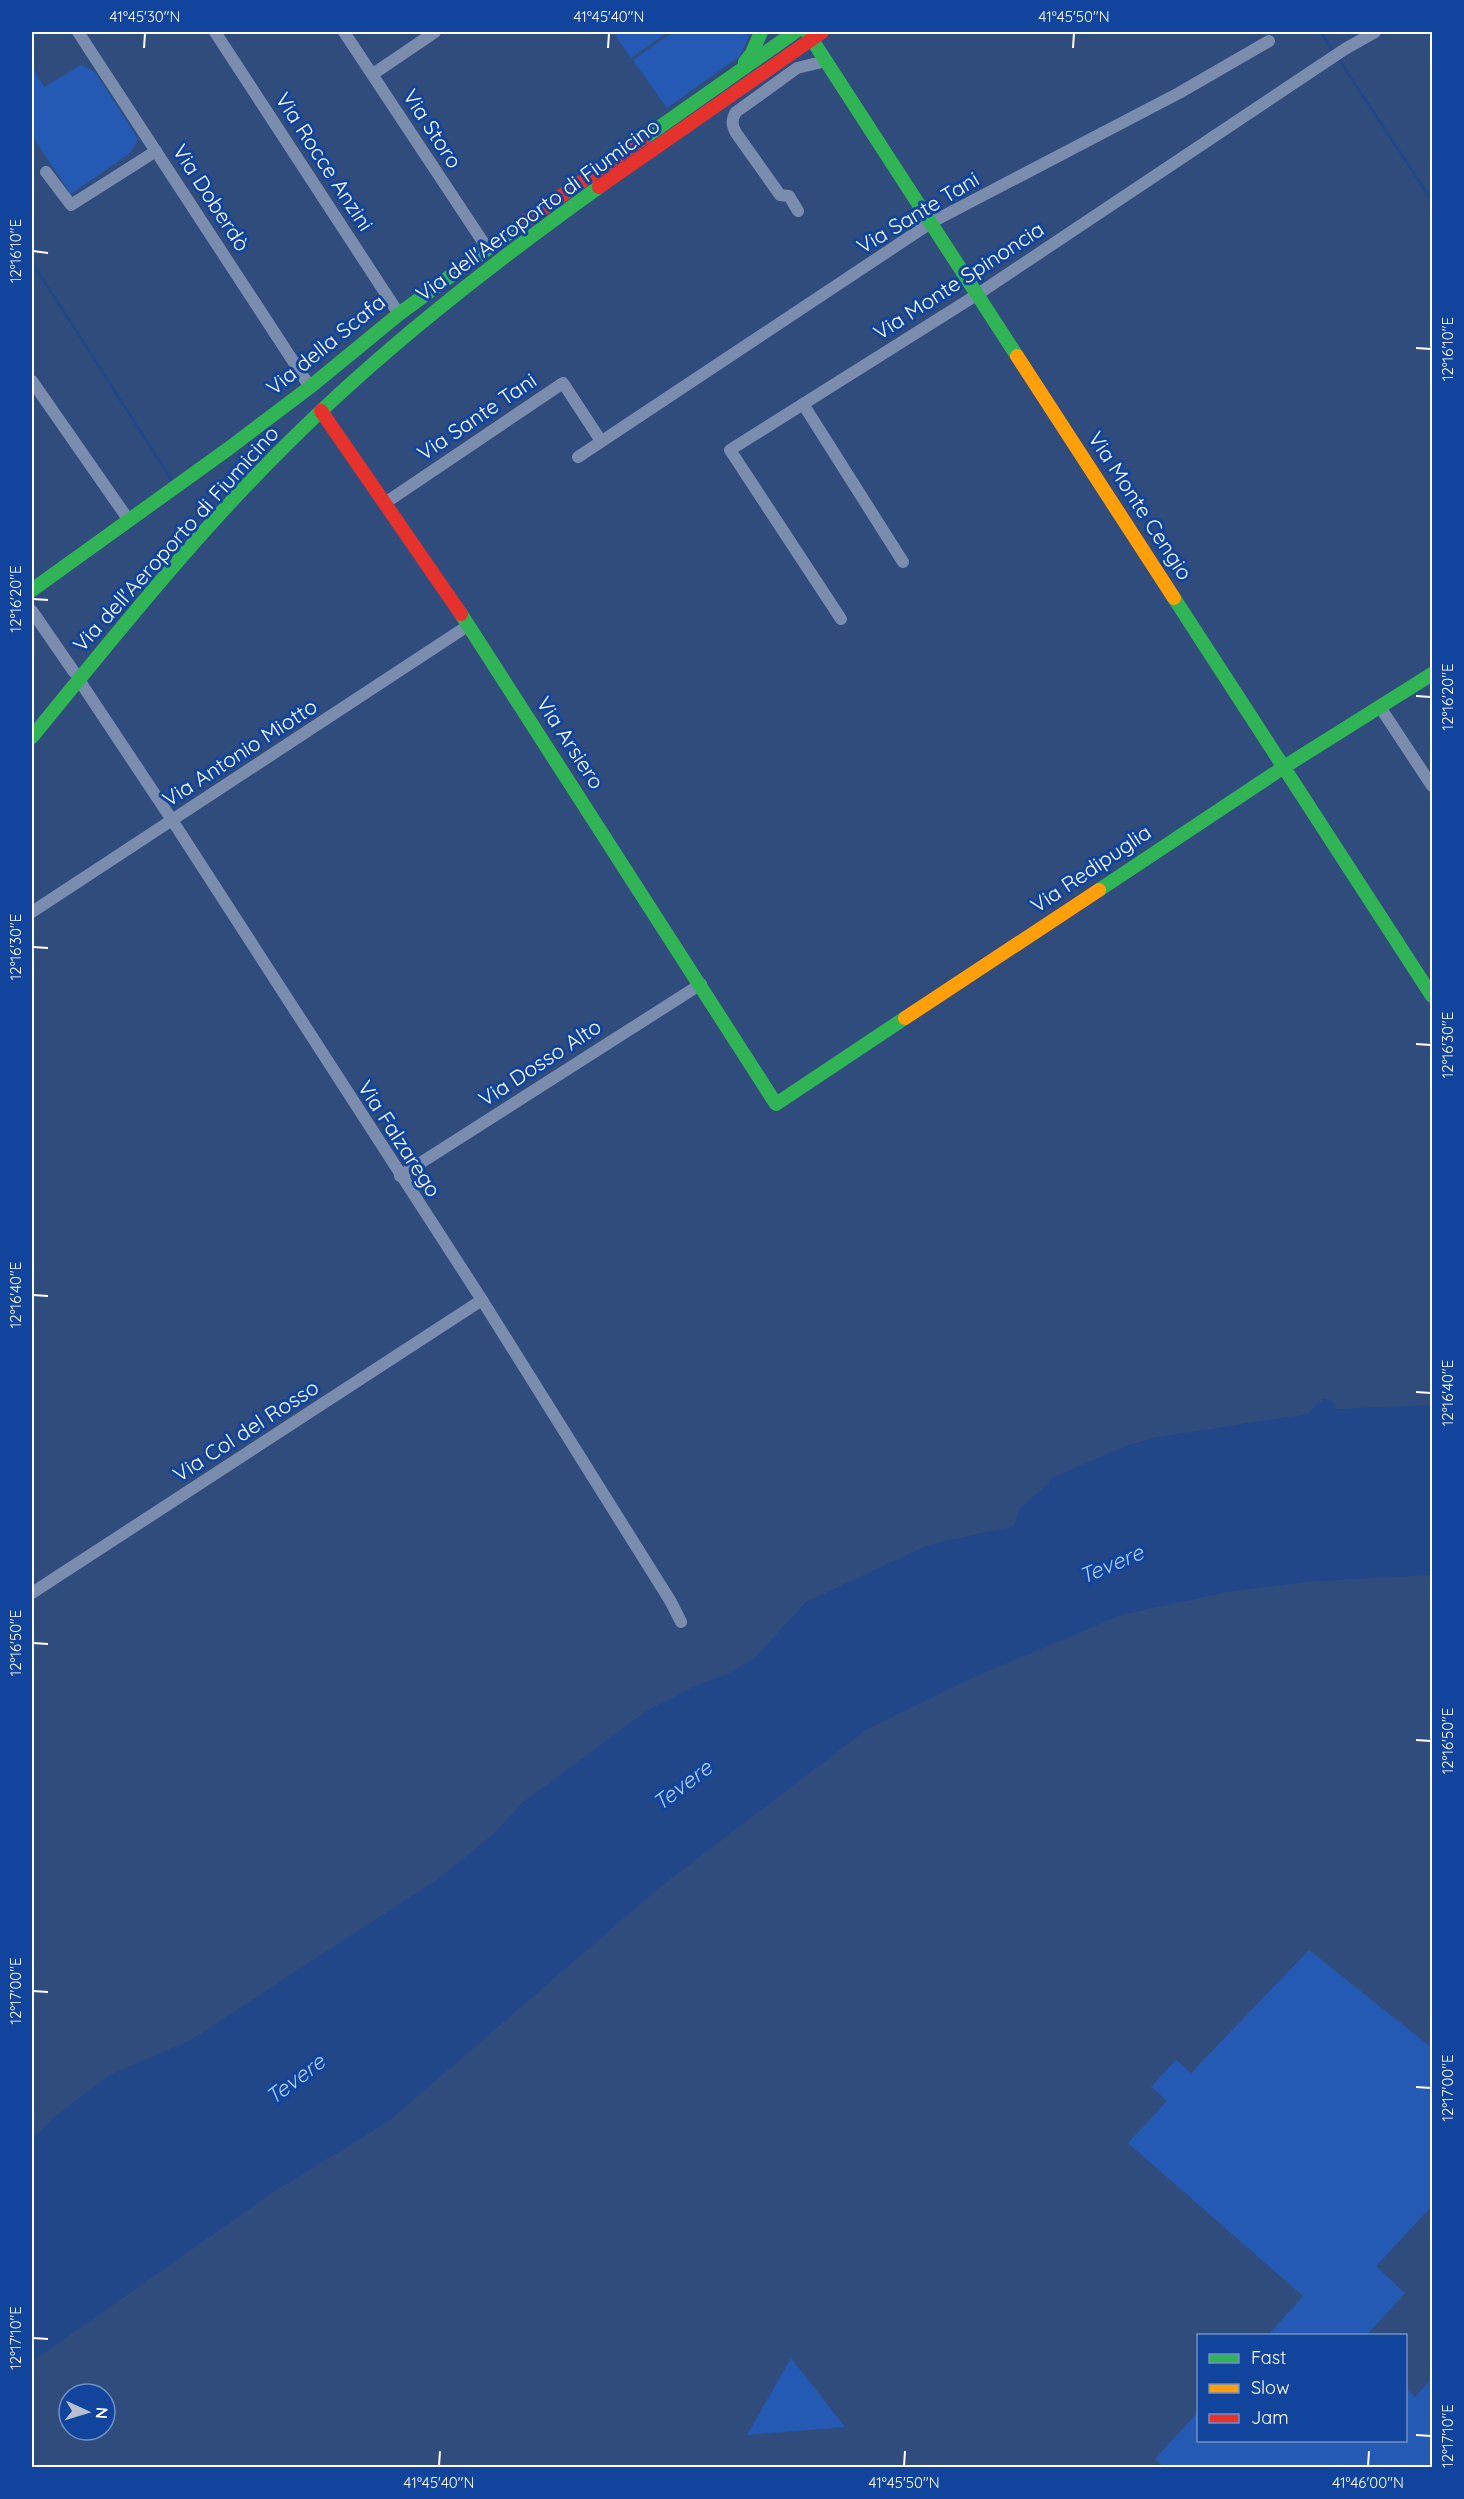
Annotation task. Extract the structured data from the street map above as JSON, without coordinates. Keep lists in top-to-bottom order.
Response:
{
  "streets": {
    "street": [
      "Via Storo",
      "Via Rocce Anzini",
      "Via Doberdò",
      "Via dell'Aeroporto di Fiumicino",
      "Via Sante Tani",
      "Via Monte Spinoncia",
      "Via della Scafa",
      "Via Monte Cengio",
      "Via Arsiero",
      "Via Antonio Miotto",
      "Via Redipuglia",
      "Via Dosso Alto",
      "Via Falzarego",
      "Via Col del Rosso"
    ]
  },
  "crossings": [
    ["Via Storo", "Via della Scafa"],
    ["Via Rocce Anzini", "Via della Scafa"],
    ["Via Doberdò", "Via della Scafa"],
    ["Via dell'Aeroporto di Fiumicino", "Via Monte Cengio"],
    ["Via dell'Aeroporto di Fiumicino", "Via Arsiero"],
    ["Via dell'Aeroporto di Fiumicino", "Via Falzarego"],
    ["Via Sante Tani", "Via Monte Cengio"],
    ["Via Sante Tani", "Via Arsiero"],
    ["Via Monte Spinoncia", "Via Monte Cengio"],
    ["Via Monte Cengio", "Via Redipuglia"],
    ["Via Arsiero", "Via Antonio Miotto"],
    ["Via Arsiero", "Via Redipuglia"],
    ["Via Arsiero", "Via Dosso Alto"],
    ["Via Antonio Miotto", "Via Falzarego"],
    ["Via Dosso Alto", "Via Falzarego"],
    ["Via Falzarego", "Via Col del Rosso"]
  ],
  "water": ["Tevere"],
  "legend": ["Fast", "Slow", "Jam"],
  "north": "right",
  "coordinates": [
    "41°45'30\"N",
    "41°45'40\"N",
    "41°45'50\"N",
    "12°16'10\"E",
    "12°16'20\"E",
    "12°16'30\"E",
    "12°16'40\"E",
    "12°16'50\"E",
    "12°17'00\"E",
    "12°17'10\"E",
    "41°46'00\"N"
  ]
}
